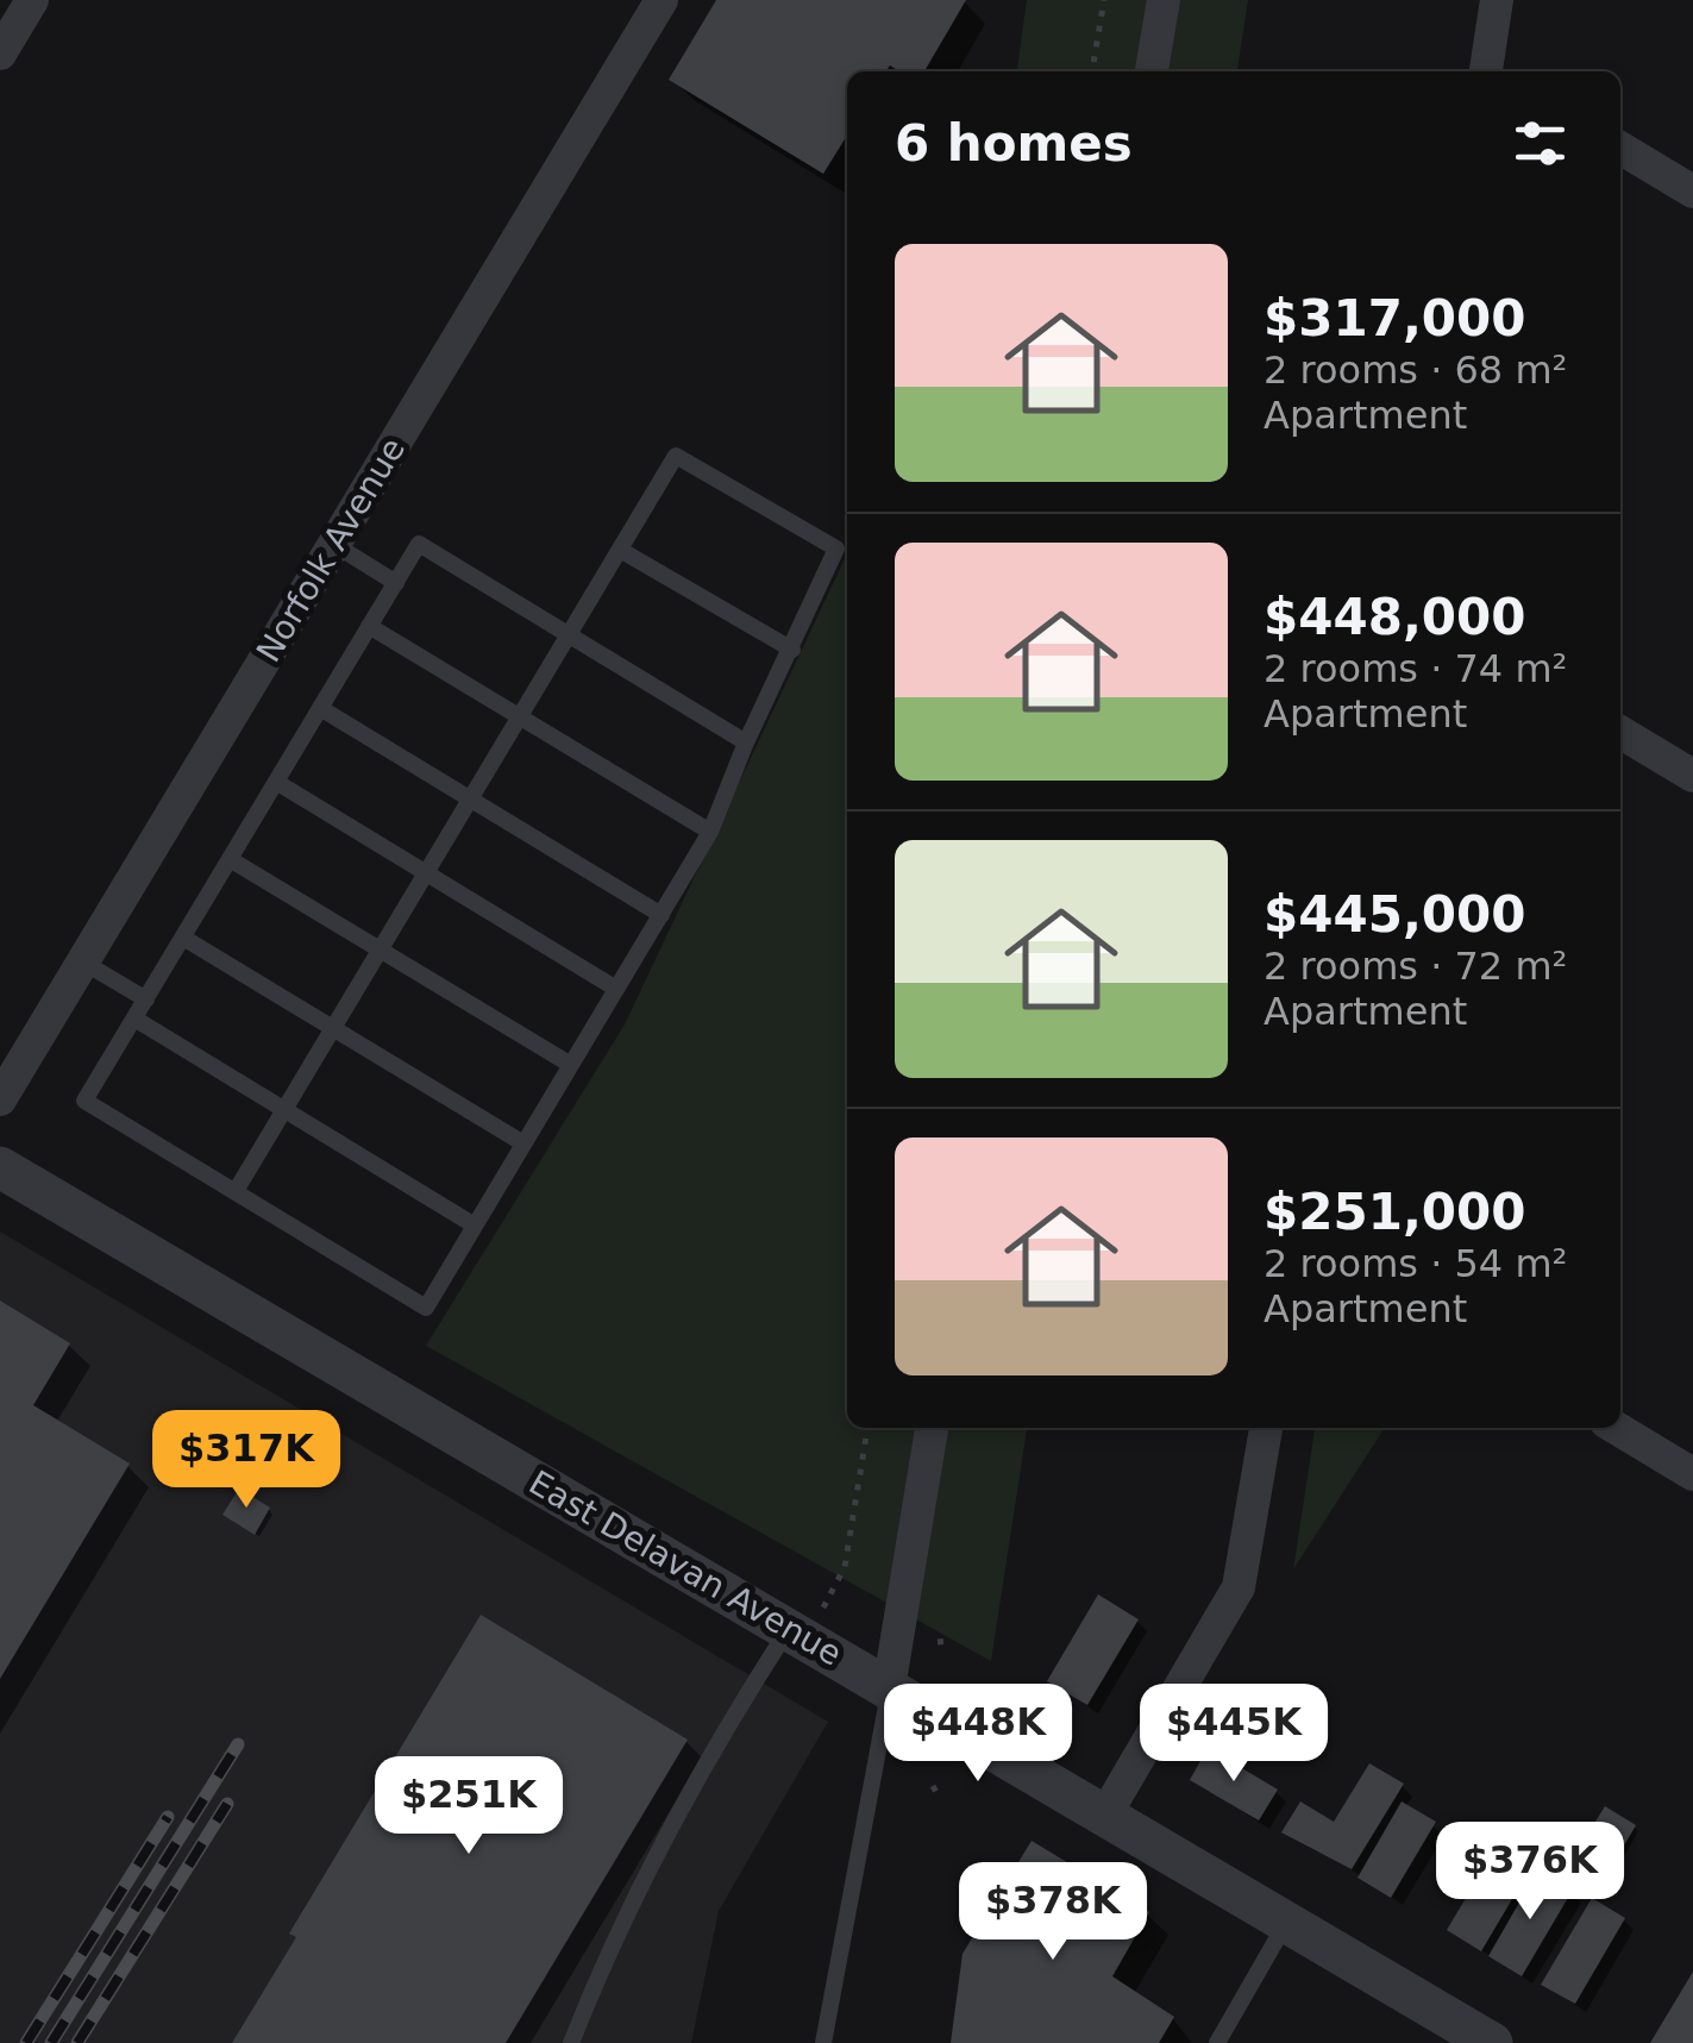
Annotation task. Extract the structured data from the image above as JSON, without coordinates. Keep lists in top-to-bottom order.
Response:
{
  "streets": {
    "street": ["Norfolk Avenue", "East Delavan Avenue"]
  },
  "page": {
    "heading": "6 homes",
    "list": [
      {
        "name": "$317,000",
        "note": "2 rooms · 68 m² · Apartment"
      },
      {
        "name": "$448,000",
        "note": "2 rooms · 74 m² · Apartment"
      },
      {
        "name": "$445,000",
        "note": "2 rooms · 72 m² · Apartment"
      },
      {
        "name": "$251,000",
        "note": "2 rooms · 54 m² · Apartment"
      }
    ],
    "price": [
      "$317K",
      "$448K",
      "$445K",
      "$251K",
      "$376K",
      "$378K"
    ]
  }
}
